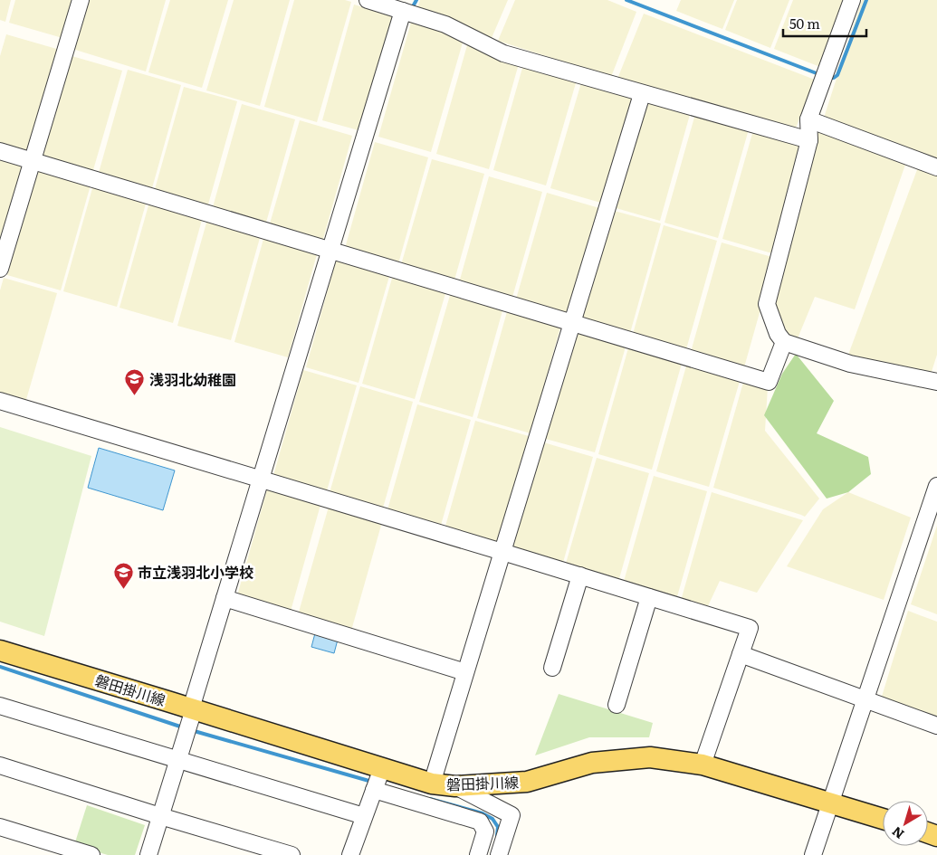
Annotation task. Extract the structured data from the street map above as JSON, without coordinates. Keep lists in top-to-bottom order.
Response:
{
  "streets": {
    "main road": ["磐田掛川線"]
  },
  "places": {
    "school or university": ["浅羽北幼稚園", "市立浅羽北小学校"]
  },
  "scale_bar": "50 m",
  "north": "bottom left"
}
